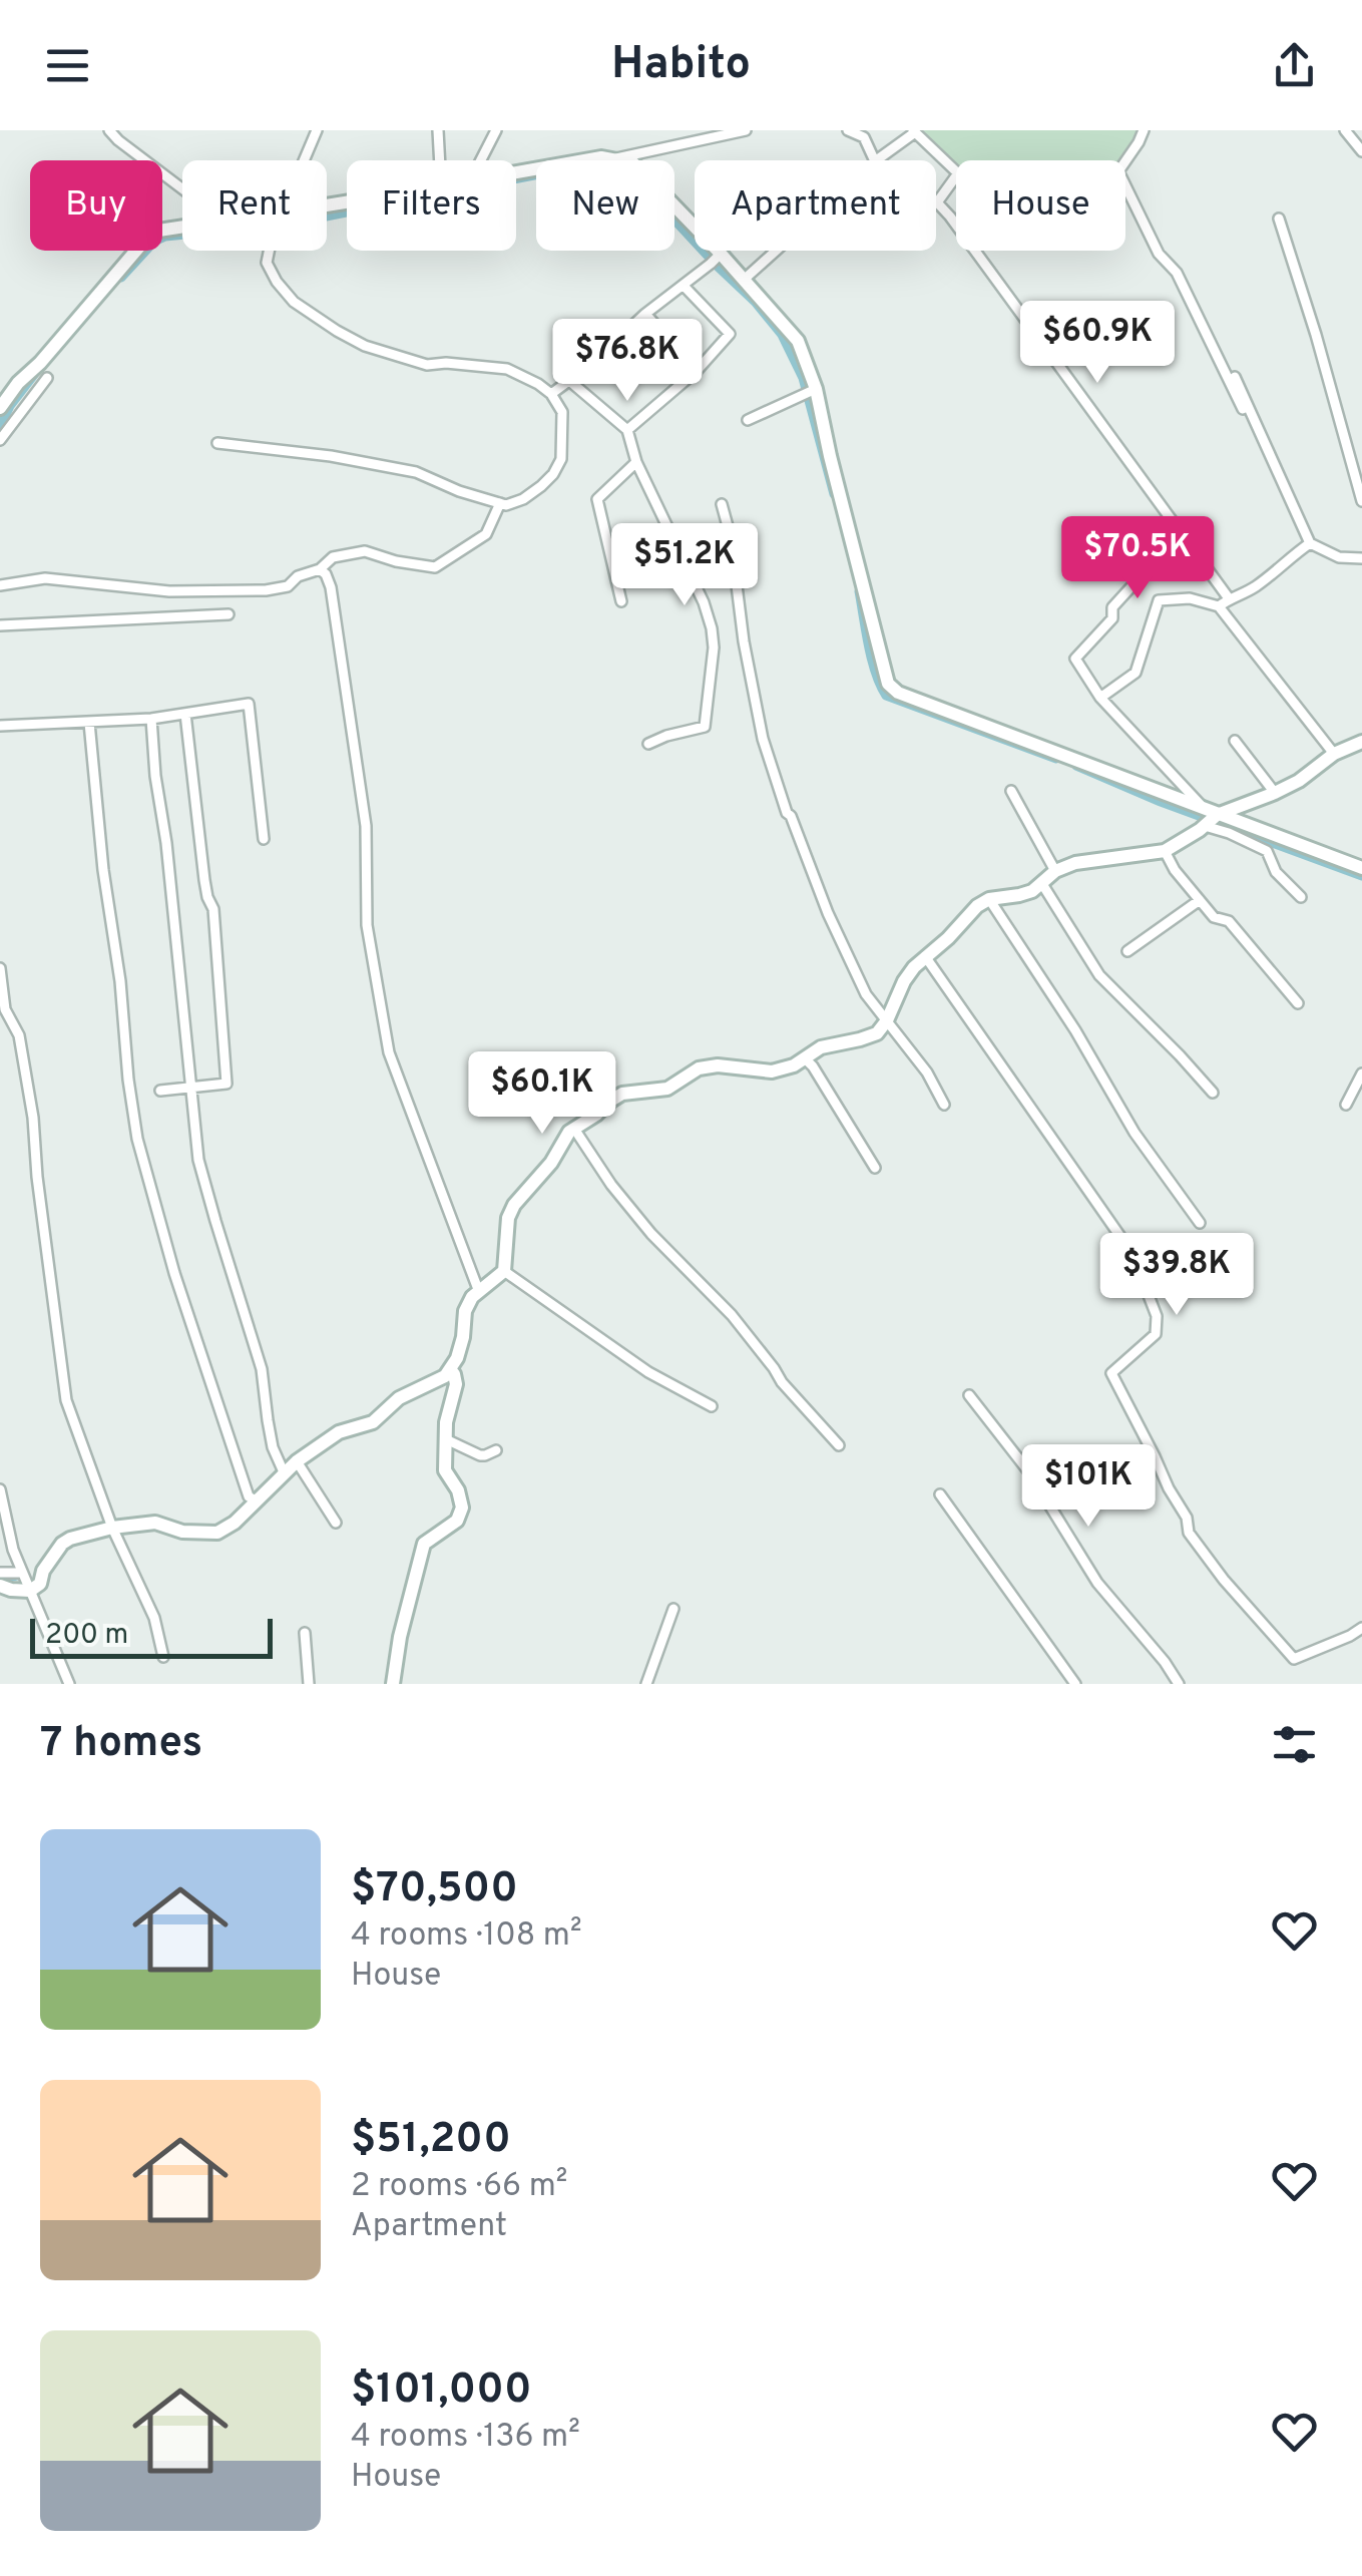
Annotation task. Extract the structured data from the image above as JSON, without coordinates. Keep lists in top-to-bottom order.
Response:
{
  "scale_bar": "200 m",
  "page": {
    "header": "Habito",
    "chip": [
      "Buy",
      "Rent",
      "Filters",
      "New",
      "Apartment",
      "House"
    ],
    "price": [
      "$60.9K",
      "$76.8K",
      "$70.5K",
      "$51.2K",
      "$60.1K",
      "$39.8K",
      "$101K"
    ],
    "scale": "200 m",
    "heading": "7 homes",
    "list": [
      {
        "name": "$70,500",
        "note": "4 rooms · 108 m² · House"
      },
      {
        "name": "$51,200",
        "note": "2 rooms · 66 m² · Apartment"
      },
      {
        "name": "$101,000",
        "note": "4 rooms · 136 m² · House"
      }
    ]
  }
}
